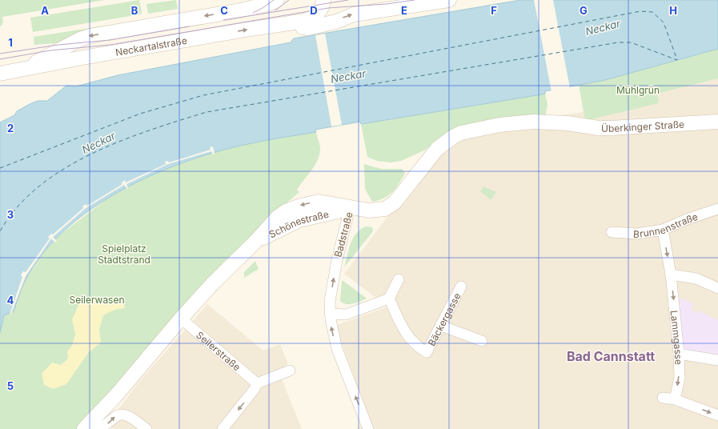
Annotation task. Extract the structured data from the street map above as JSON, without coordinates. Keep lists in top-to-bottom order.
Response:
{
  "streets": {
    "main road": [
      "Neckartalstraße",
      "Überkinger Straße",
      "Schönestraße",
      "Badstraße"
    ],
    "street": [
      "Brunnenstraße",
      "Bäckergasse",
      "Lammgasse",
      "Seilerstraße"
    ]
  },
  "crossings": [
    ["Überkinger Straße", "Badstraße"],
    ["Brunnenstraße", "Lammgasse"],
    ["Schönestraße", "Badstraße"],
    ["Schönestraße", "Seilerstraße"]
  ],
  "one_way": ["Badstraße", "Lammgasse"],
  "districts": ["Bad Cannstatt"],
  "water": ["Neckar"],
  "parks": ["Mühlgrün", "Spielplatz Stadtstrand", "Seilerwasen"],
  "grid": {
    "columns": [
      "A",
      "B",
      "C",
      "D",
      "E",
      "F",
      "G",
      "H"
    ],
    "rows": [
      "1",
      "2",
      "3",
      "4",
      "5"
    ]
  }
}
